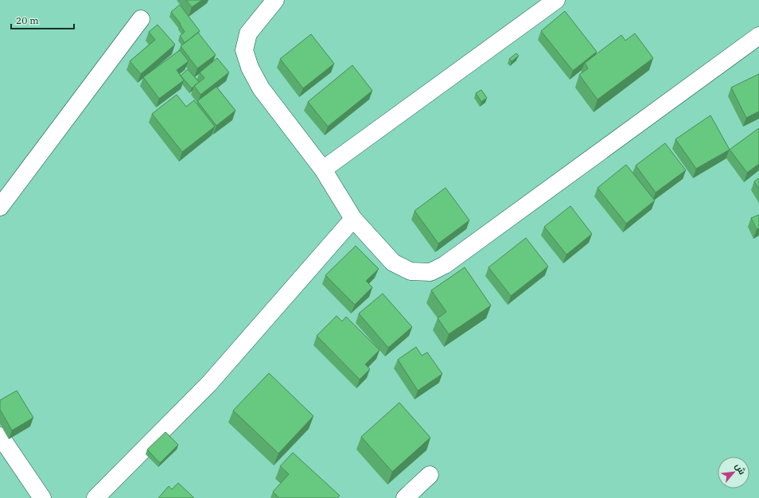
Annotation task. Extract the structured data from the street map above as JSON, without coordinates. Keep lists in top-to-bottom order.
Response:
{
  "scale_bar": "20 m",
  "north": "top right"
}
